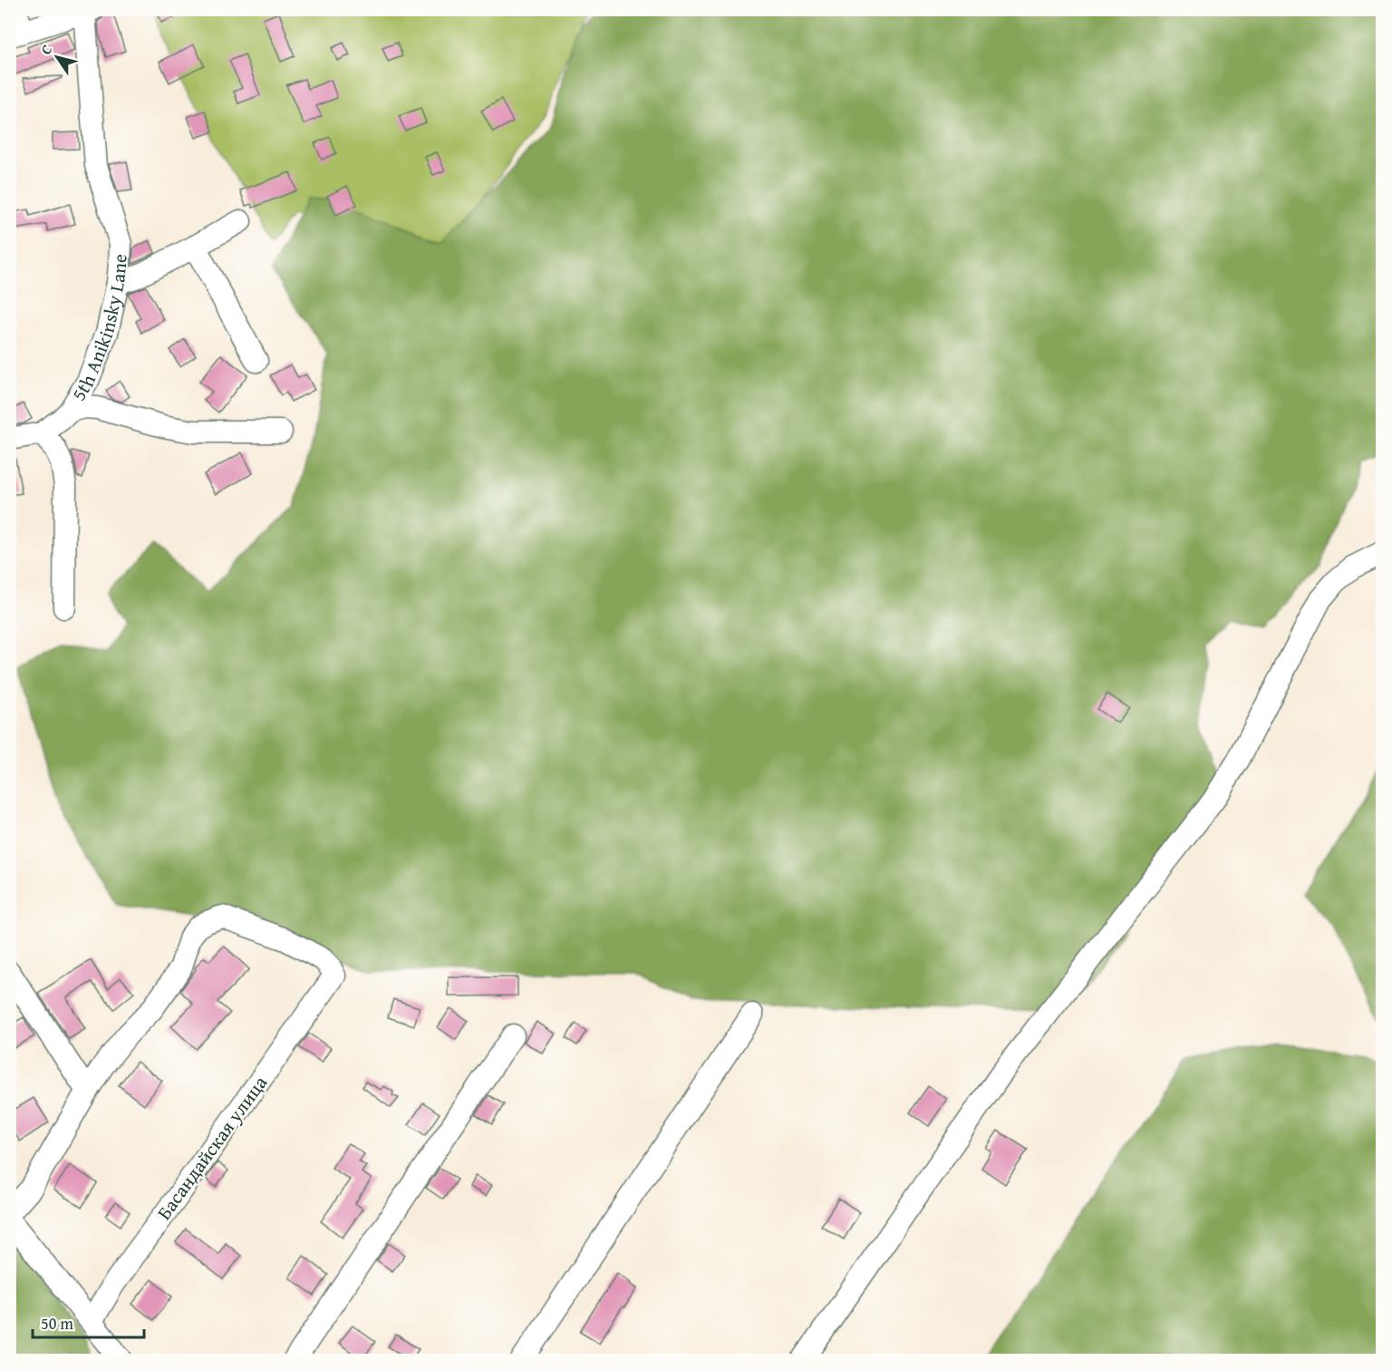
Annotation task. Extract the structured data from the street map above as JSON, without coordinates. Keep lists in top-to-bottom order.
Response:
{
  "streets": {
    "street": ["5th Anikinsky Lane", "Басандайская улица"]
  },
  "scale_bar": "50 m",
  "north": "top left"
}
